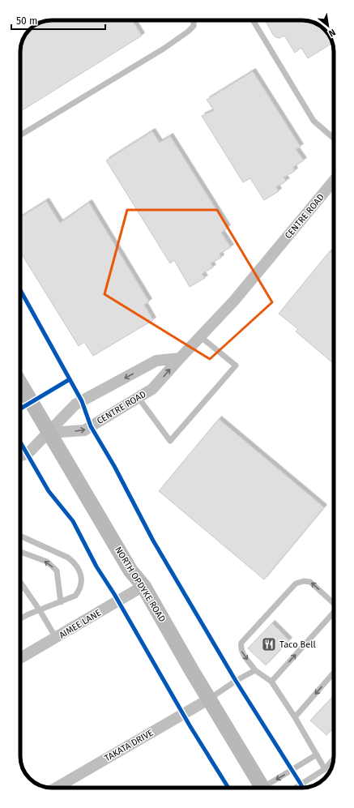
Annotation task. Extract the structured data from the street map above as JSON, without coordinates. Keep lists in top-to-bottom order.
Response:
{
  "streets": {
    "main road": ["NORTH OPDYKE ROAD"],
    "street": ["CENTRE ROAD", "AIMEE LANE", "TAKATA DRIVE"]
  },
  "crossings": [
    ["CENTRE ROAD", "NORTH OPDYKE ROAD"],
    ["NORTH OPDYKE ROAD", "AIMEE LANE"],
    ["NORTH OPDYKE ROAD", "TAKATA DRIVE"]
  ],
  "places": {
    "restaurant": ["Taco Bell"]
  },
  "scale_bar": "50 m",
  "north": "bottom right"
}
